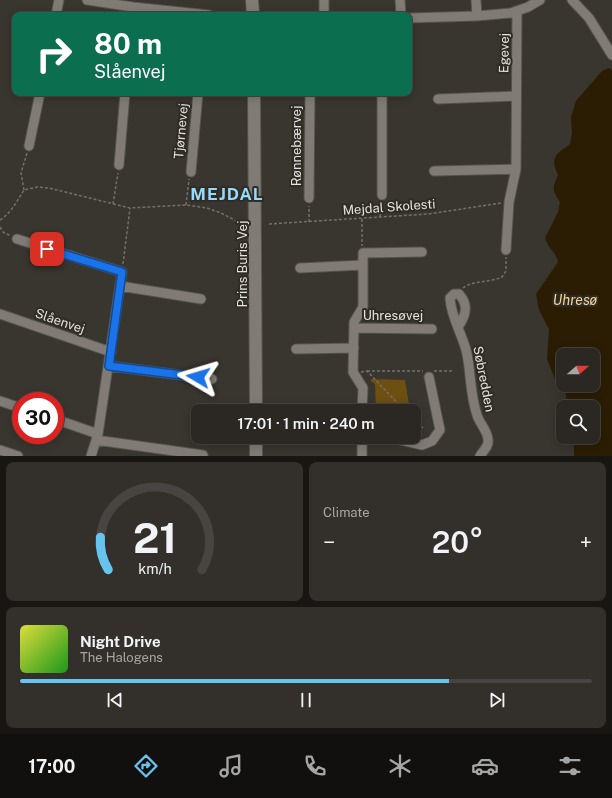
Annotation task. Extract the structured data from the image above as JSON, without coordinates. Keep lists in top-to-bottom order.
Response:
{
  "streets": {
    "street": [
      "Egevej",
      "Tjørnevej",
      "Rønnebærvej",
      "Prins Buris Vej",
      "Uhresøvej",
      "Slåenvej",
      "Søbredden"
    ],
    "path": ["Mejdal Skolesti"]
  },
  "crossings": [
    ["Egevej", "Mejdal Skolesti"]
  ],
  "districts": ["MEJDAL"],
  "water": ["Uhresø"],
  "north": "right",
  "page": {
    "turn": ["80 m", "Slåenvej"],
    "limit": "30",
    "trip": "17:01 · 1 min · 240 m",
    "tile": "Climate",
    "heat": ["−", "20°", "+"],
    "song": ["Night Drive", "The Halogens"],
    "tabs": "17:00",
    "gauge": ["21", "km/h"]
  }
}
